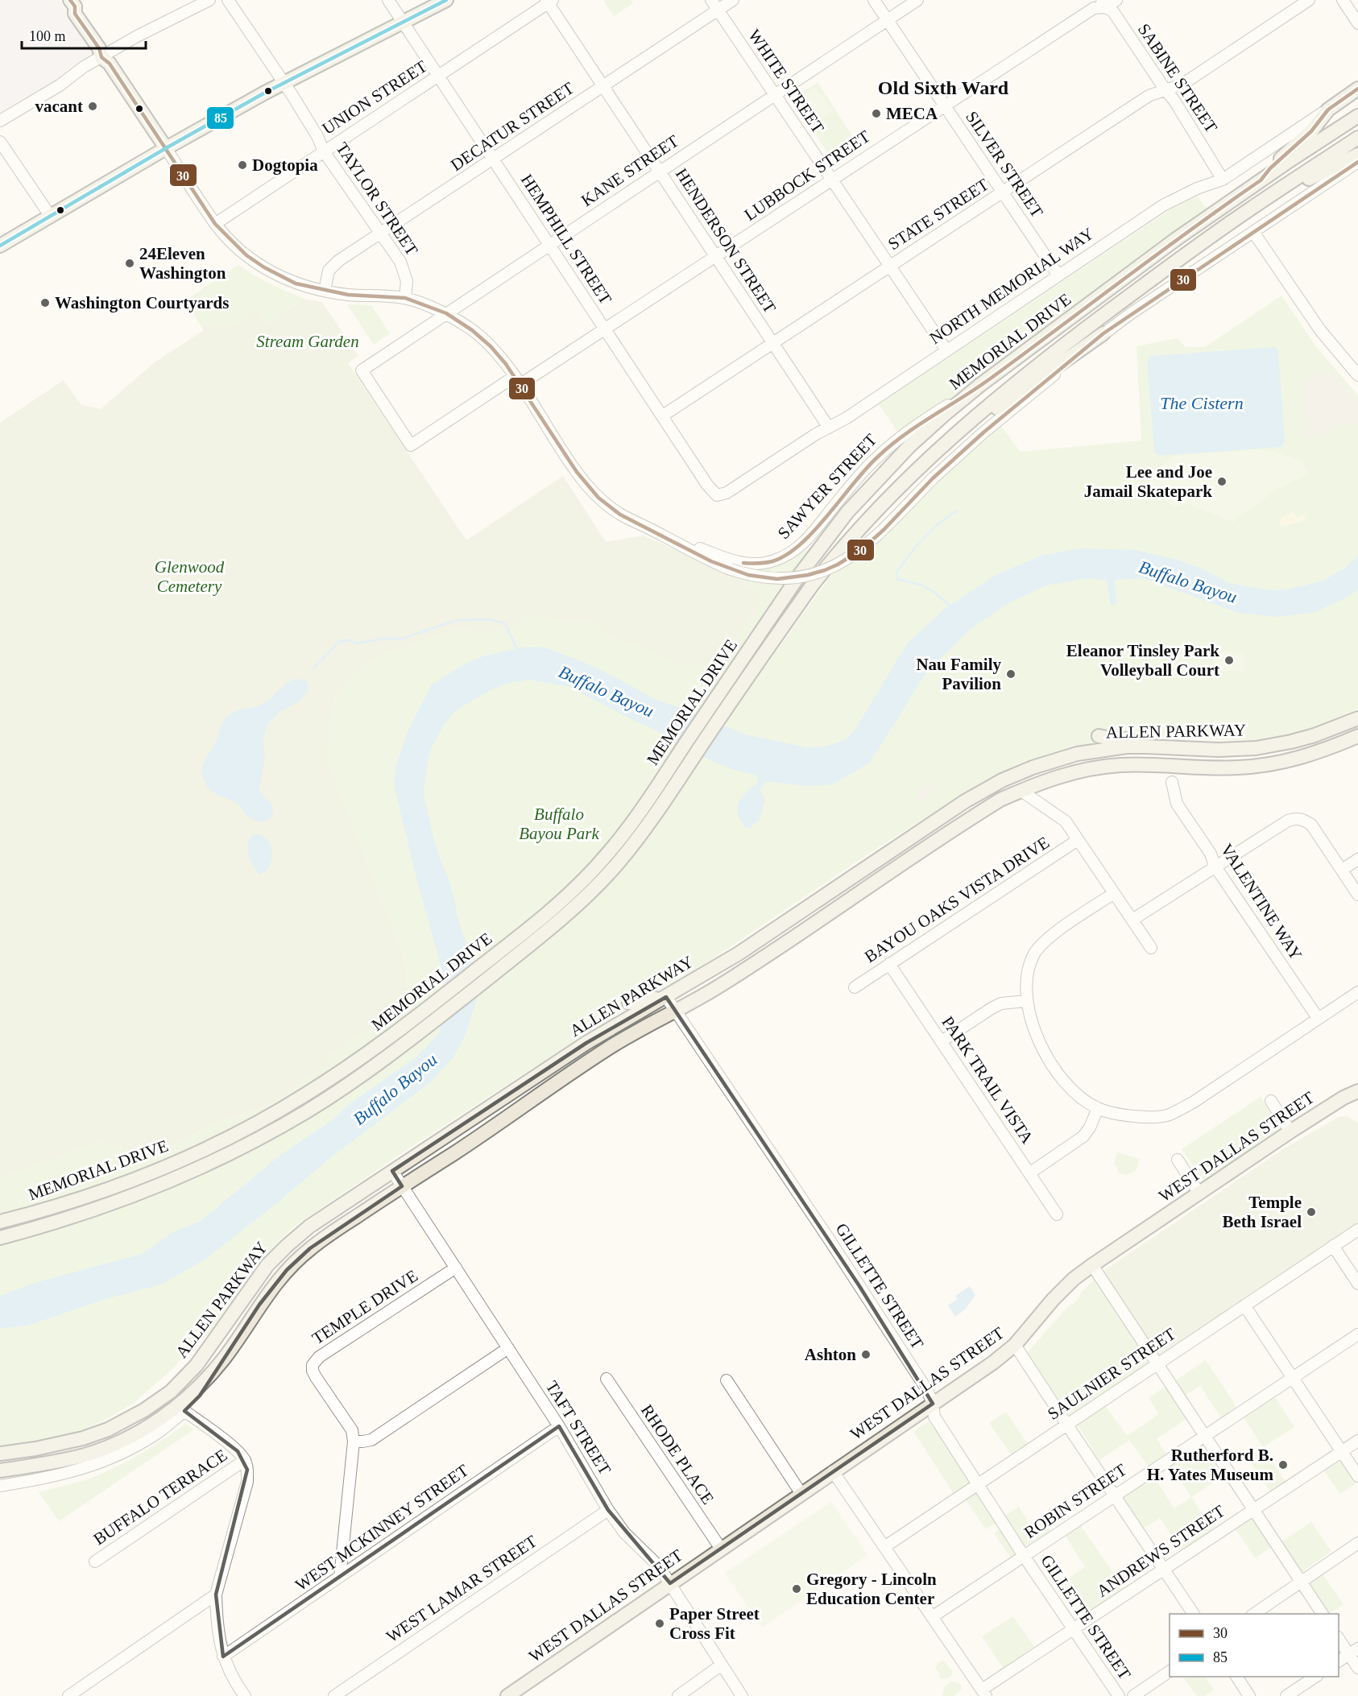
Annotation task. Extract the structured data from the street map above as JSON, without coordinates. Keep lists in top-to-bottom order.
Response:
{
  "streets": {
    "main road": [
      "MEMORIAL DRIVE",
      "SAWYER STREET",
      "ALLEN PARKWAY",
      "WEST DALLAS STREET"
    ],
    "street": [
      "SABINE STREET",
      "WHITE STREET",
      "UNION STREET",
      "DECATUR STREET",
      "SILVER STREET",
      "KANE STREET",
      "LUBBOCK STREET",
      "TAYLOR STREET",
      "STATE STREET",
      "HEMPHILL STREET",
      "HENDERSON STREET",
      "NORTH MEMORIAL WAY",
      "BAYOU OAKS VISTA DRIVE",
      "VALENTINE WAY",
      "PARK TRAIL VISTA",
      "GILLETTE STREET",
      "TEMPLE DRIVE",
      "SAULNIER STREET",
      "TAFT STREET",
      "RHODE PLACE",
      "BUFFALO TERRACE",
      "ROBIN STREET",
      "WEST MCKINNEY STREET",
      "ANDREWS STREET",
      "WEST LAMAR STREET"
    ]
  },
  "crossings": [
    ["SABINE STREET", "LUBBOCK STREET"],
    ["SABINE STREET", "STATE STREET"],
    ["SABINE STREET", "NORTH MEMORIAL WAY"],
    ["WHITE STREET", "DECATUR STREET"],
    ["WHITE STREET", "KANE STREET"],
    ["WHITE STREET", "LUBBOCK STREET"],
    ["WHITE STREET", "STATE STREET"],
    ["WHITE STREET", "NORTH MEMORIAL WAY"],
    ["UNION STREET", "TAYLOR STREET"],
    ["UNION STREET", "HEMPHILL STREET"],
    ["UNION STREET", "HENDERSON STREET"],
    ["UNION STREET", "SAWYER STREET"],
    ["DECATUR STREET", "TAYLOR STREET"],
    ["DECATUR STREET", "HEMPHILL STREET"],
    ["DECATUR STREET", "HENDERSON STREET"],
    ["DECATUR STREET", "SAWYER STREET"],
    ["SILVER STREET", "KANE STREET"],
    ["SILVER STREET", "LUBBOCK STREET"],
    ["SILVER STREET", "STATE STREET"],
    ["SILVER STREET", "NORTH MEMORIAL WAY"],
    ["KANE STREET", "LUBBOCK STREET"],
    ["KANE STREET", "HEMPHILL STREET"],
    ["KANE STREET", "HENDERSON STREET"],
    ["KANE STREET", "SAWYER STREET"],
    ["LUBBOCK STREET", "HEMPHILL STREET"],
    ["LUBBOCK STREET", "HENDERSON STREET"],
    ["LUBBOCK STREET", "SAWYER STREET"],
    ["TAYLOR STREET", "SAWYER STREET"],
    ["STATE STREET", "HEMPHILL STREET"],
    ["STATE STREET", "HENDERSON STREET"],
    ["HEMPHILL STREET", "NORTH MEMORIAL WAY"],
    ["HENDERSON STREET", "NORTH MEMORIAL WAY"],
    ["MEMORIAL DRIVE", "SAWYER STREET"],
    ["ALLEN PARKWAY", "GILLETTE STREET"],
    ["ALLEN PARKWAY", "TAFT STREET"],
    ["BAYOU OAKS VISTA DRIVE", "PARK TRAIL VISTA"],
    ["WEST DALLAS STREET", "GILLETTE STREET"],
    ["WEST DALLAS STREET", "TAFT STREET"],
    ["WEST DALLAS STREET", "RHODE PLACE"],
    ["GILLETTE STREET", "SAULNIER STREET"],
    ["GILLETTE STREET", "ROBIN STREET"],
    ["GILLETTE STREET", "ANDREWS STREET"],
    ["TEMPLE DRIVE", "TAFT STREET"],
    ["TEMPLE DRIVE", "WEST MCKINNEY STREET"],
    ["TAFT STREET", "WEST MCKINNEY STREET"],
    ["TAFT STREET", "WEST LAMAR STREET"]
  ],
  "districts": ["Old Sixth Ward"],
  "water": ["The Cistern", "Buffalo Bayou"],
  "parks": ["Stream Garden", "Glenwood Cemetery", "Buffalo Bayou Park"],
  "places": [
    "vacant",
    "MECA",
    "Dogtopia",
    "24Eleven Washington",
    "Washington Courtyards",
    "Lee and Joe Jamail Skatepark",
    "Eleanor Tinsley Park Volleyball Court",
    "Nau Family Pavilion",
    "Temple Beth Israel",
    "Ashton",
    "Rutherford B. H. Yates Museum",
    "Gregory - Lincoln Education Center",
    "Paper Street Cross Fit"
  ],
  "lines": ["transit line 30", "transit line 85"],
  "legend": ["30", "85"],
  "scale_bar": "100 m"
}
